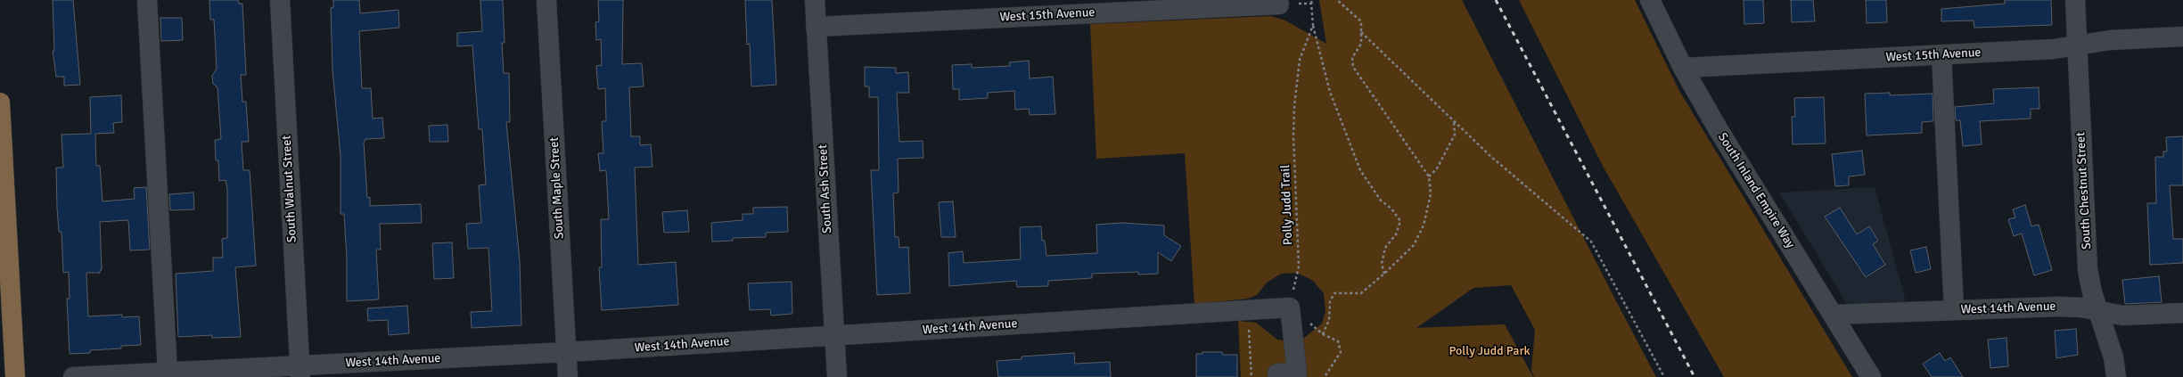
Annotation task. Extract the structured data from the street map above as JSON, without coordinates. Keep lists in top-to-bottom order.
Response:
{
  "streets": {
    "street": [
      "West 15th Avenue",
      "South Maple Street",
      "South Walnut Street",
      "South Ash Street",
      "South Inland Empire Way",
      "South Chestnut Street",
      "West 14th Avenue"
    ],
    "path": ["Polly Judd Trail"]
  },
  "crossings": [
    ["West 15th Avenue", "South Ash Street"],
    ["West 15th Avenue", "South Inland Empire Way"],
    ["West 15th Avenue", "South Chestnut Street"],
    ["South Maple Street", "West 14th Avenue"],
    ["South Walnut Street", "West 14th Avenue"],
    ["South Ash Street", "West 14th Avenue"],
    ["South Inland Empire Way", "West 14th Avenue"],
    ["South Chestnut Street", "West 14th Avenue"],
    ["Polly Judd Trail", "West 14th Avenue"]
  ],
  "parks": ["Polly Judd Park"]
}
